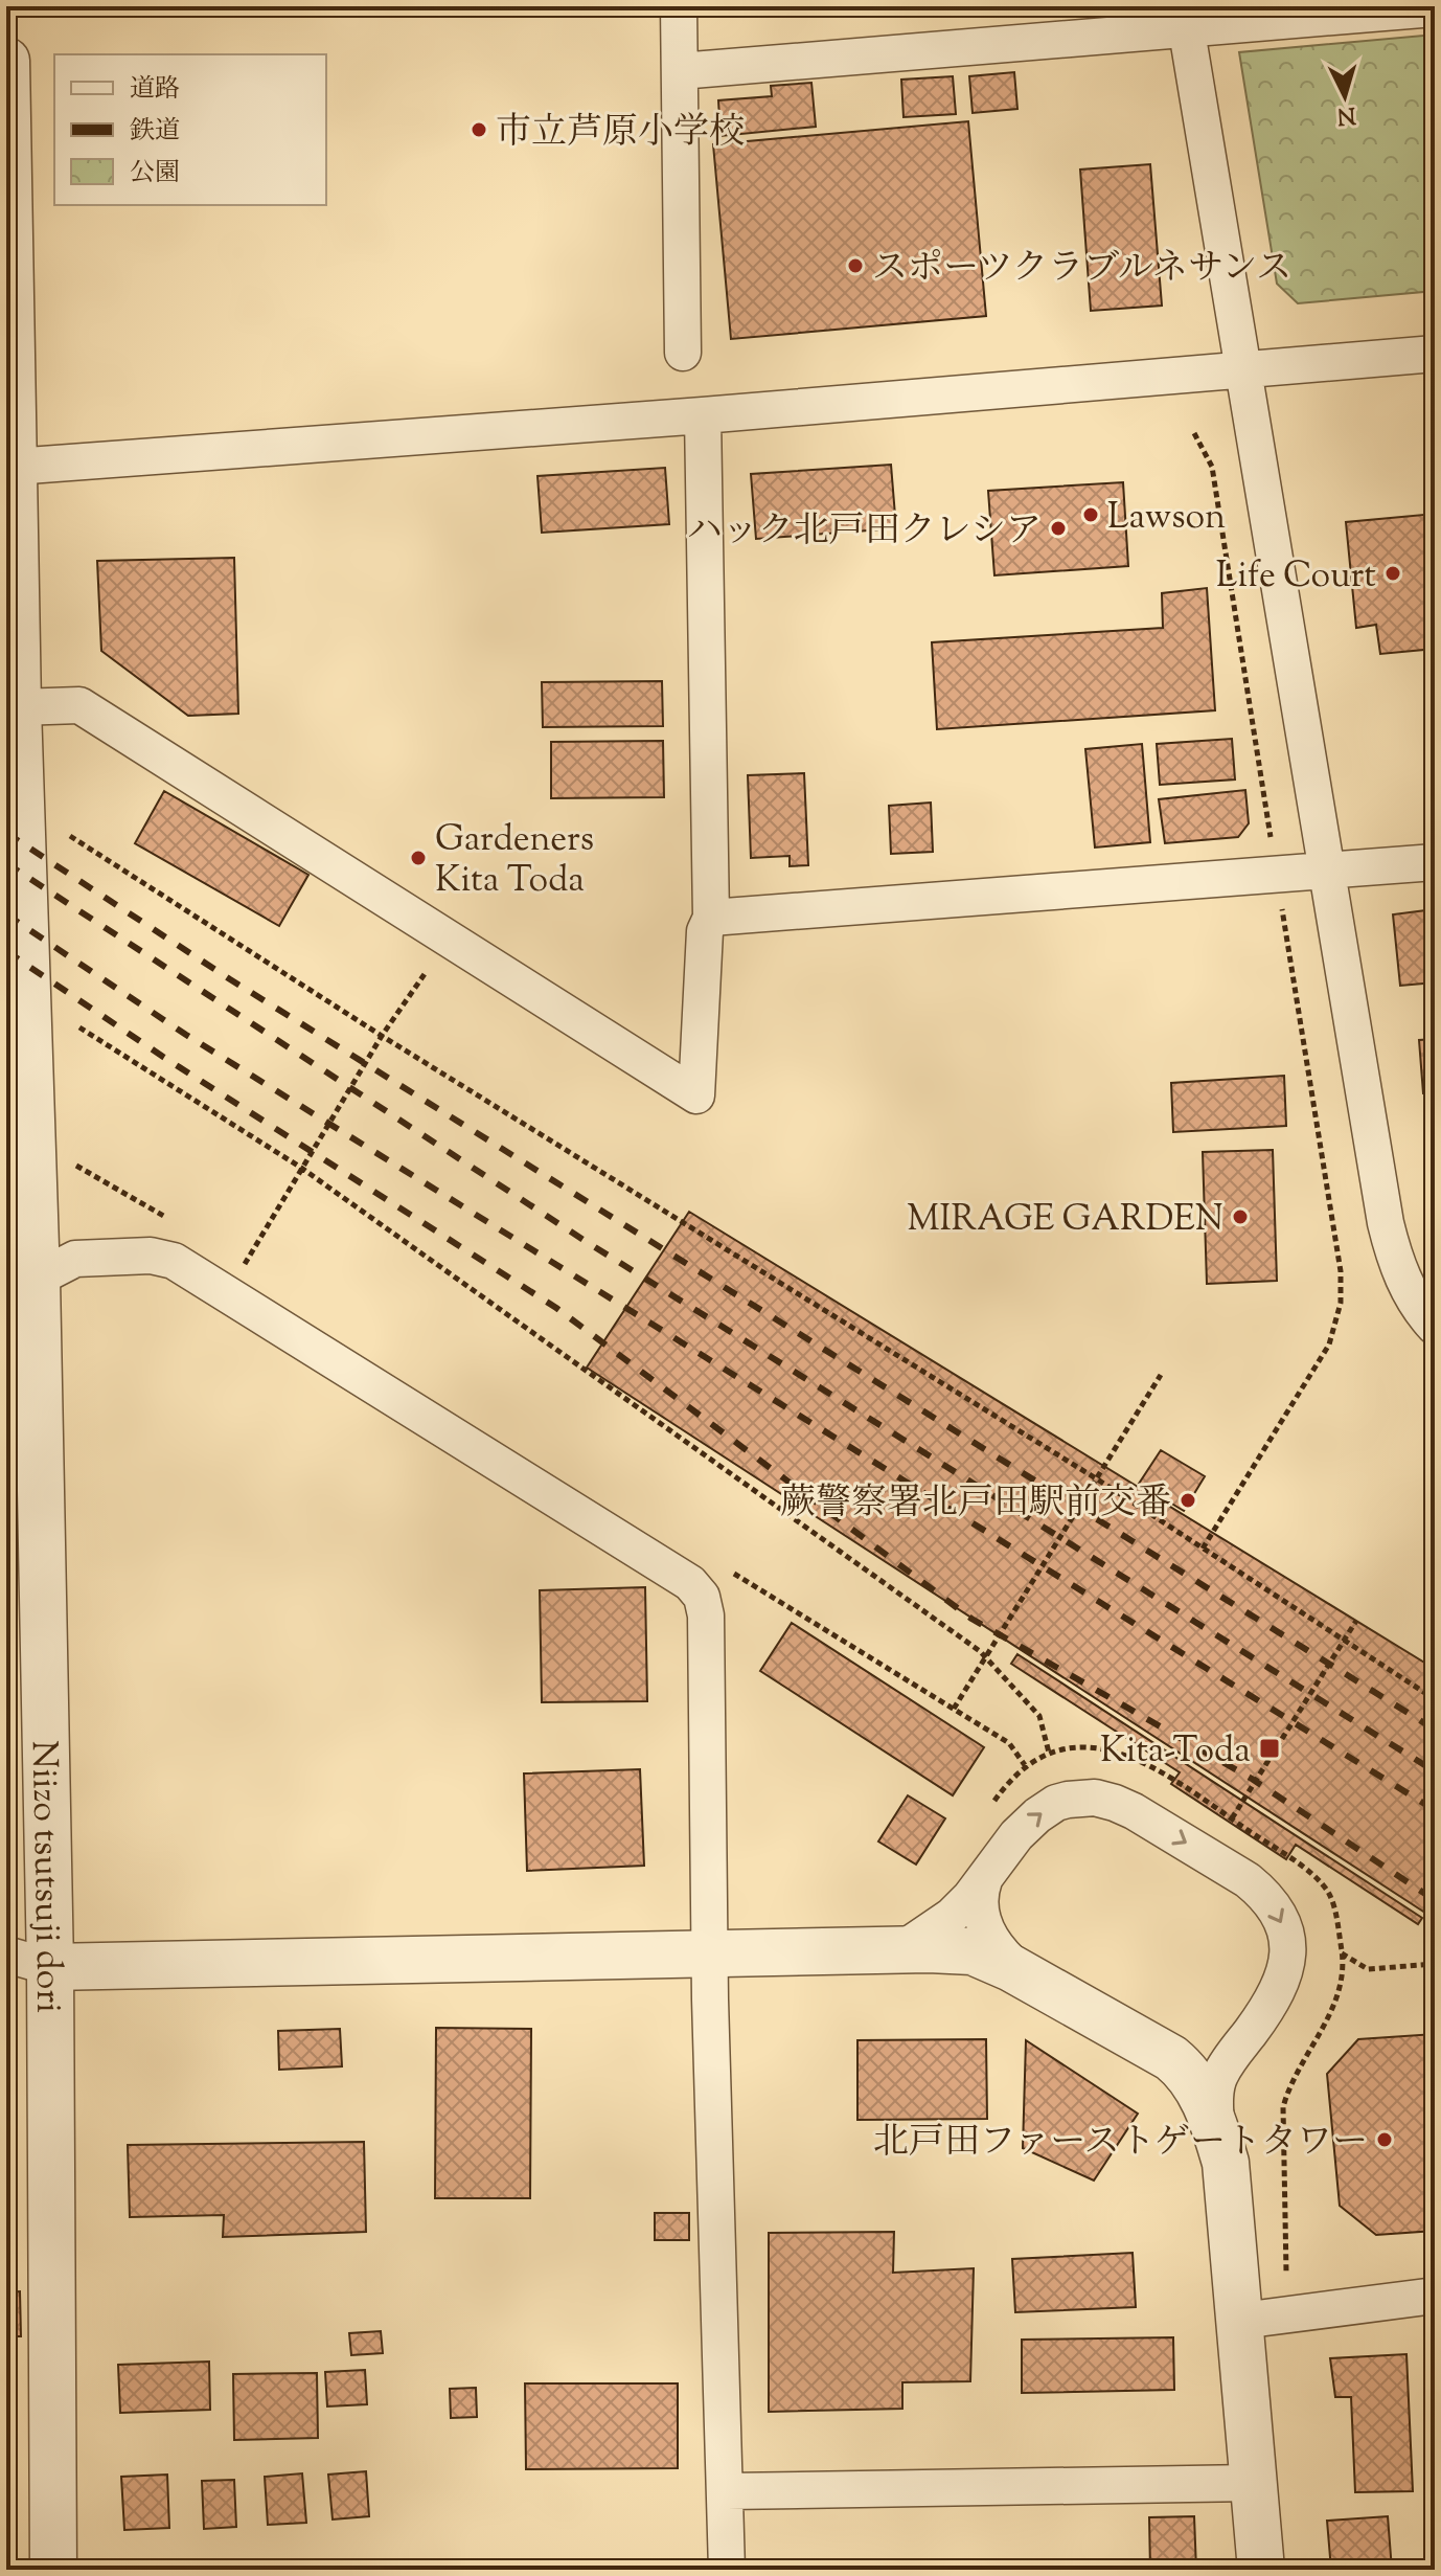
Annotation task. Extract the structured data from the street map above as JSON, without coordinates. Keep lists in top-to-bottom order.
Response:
{
  "streets": {
    "street": ["Niizo tsutsuji dori"]
  },
  "places": {
    "other": [
      "市立芦原小学校",
      "スポーツクラブルネサンス",
      "Lawson",
      "ハック北戸田クレシア",
      "Life Court",
      "Gardeners Kita Toda",
      "MIRAGE GARDEN",
      "蕨警察署北戸田駅前交番",
      "北戸田ファーストゲートタワー"
    ],
    "transit": ["Kita-Toda"]
  },
  "legend": ["道路", "鉄道", "公園"],
  "north": "bottom"
}
